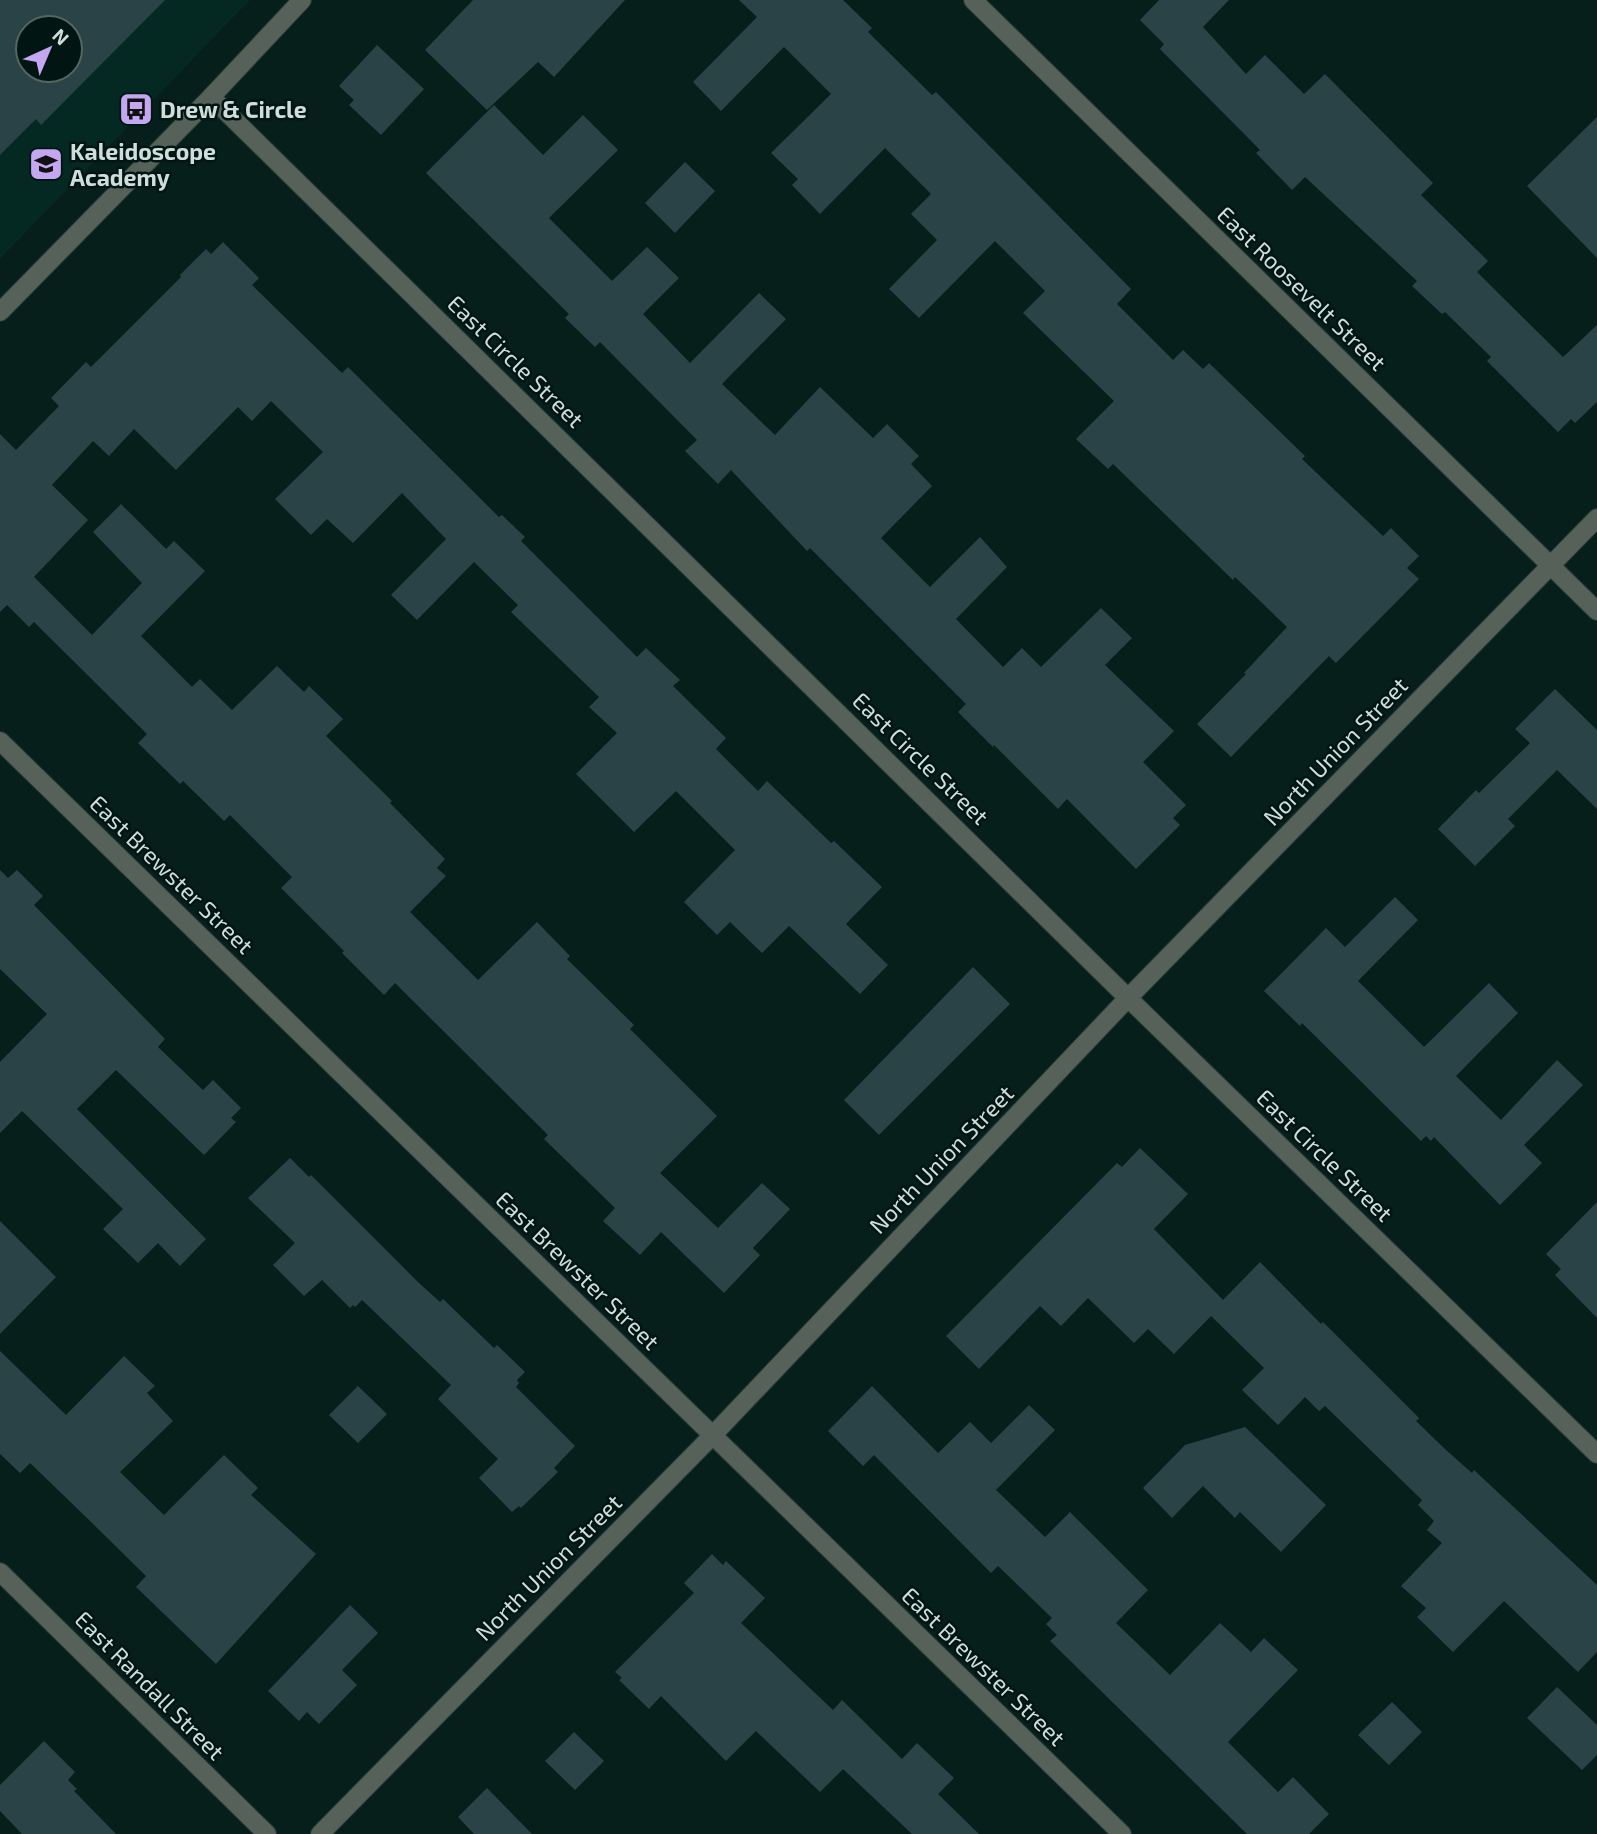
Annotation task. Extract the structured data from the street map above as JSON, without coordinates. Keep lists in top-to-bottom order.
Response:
{
  "streets": {
    "street": [
      "East Roosevelt Street",
      "East Circle Street",
      "North Union Street",
      "East Brewster Street",
      "East Randall Street"
    ]
  },
  "crossings": [
    ["East Roosevelt Street", "North Union Street"],
    ["East Circle Street", "North Union Street"],
    ["North Union Street", "East Brewster Street"]
  ],
  "places": {
    "bus stop": ["Drew & Circle"],
    "school or university": ["Kaleidoscope Academy"]
  },
  "north": "top right"
}
